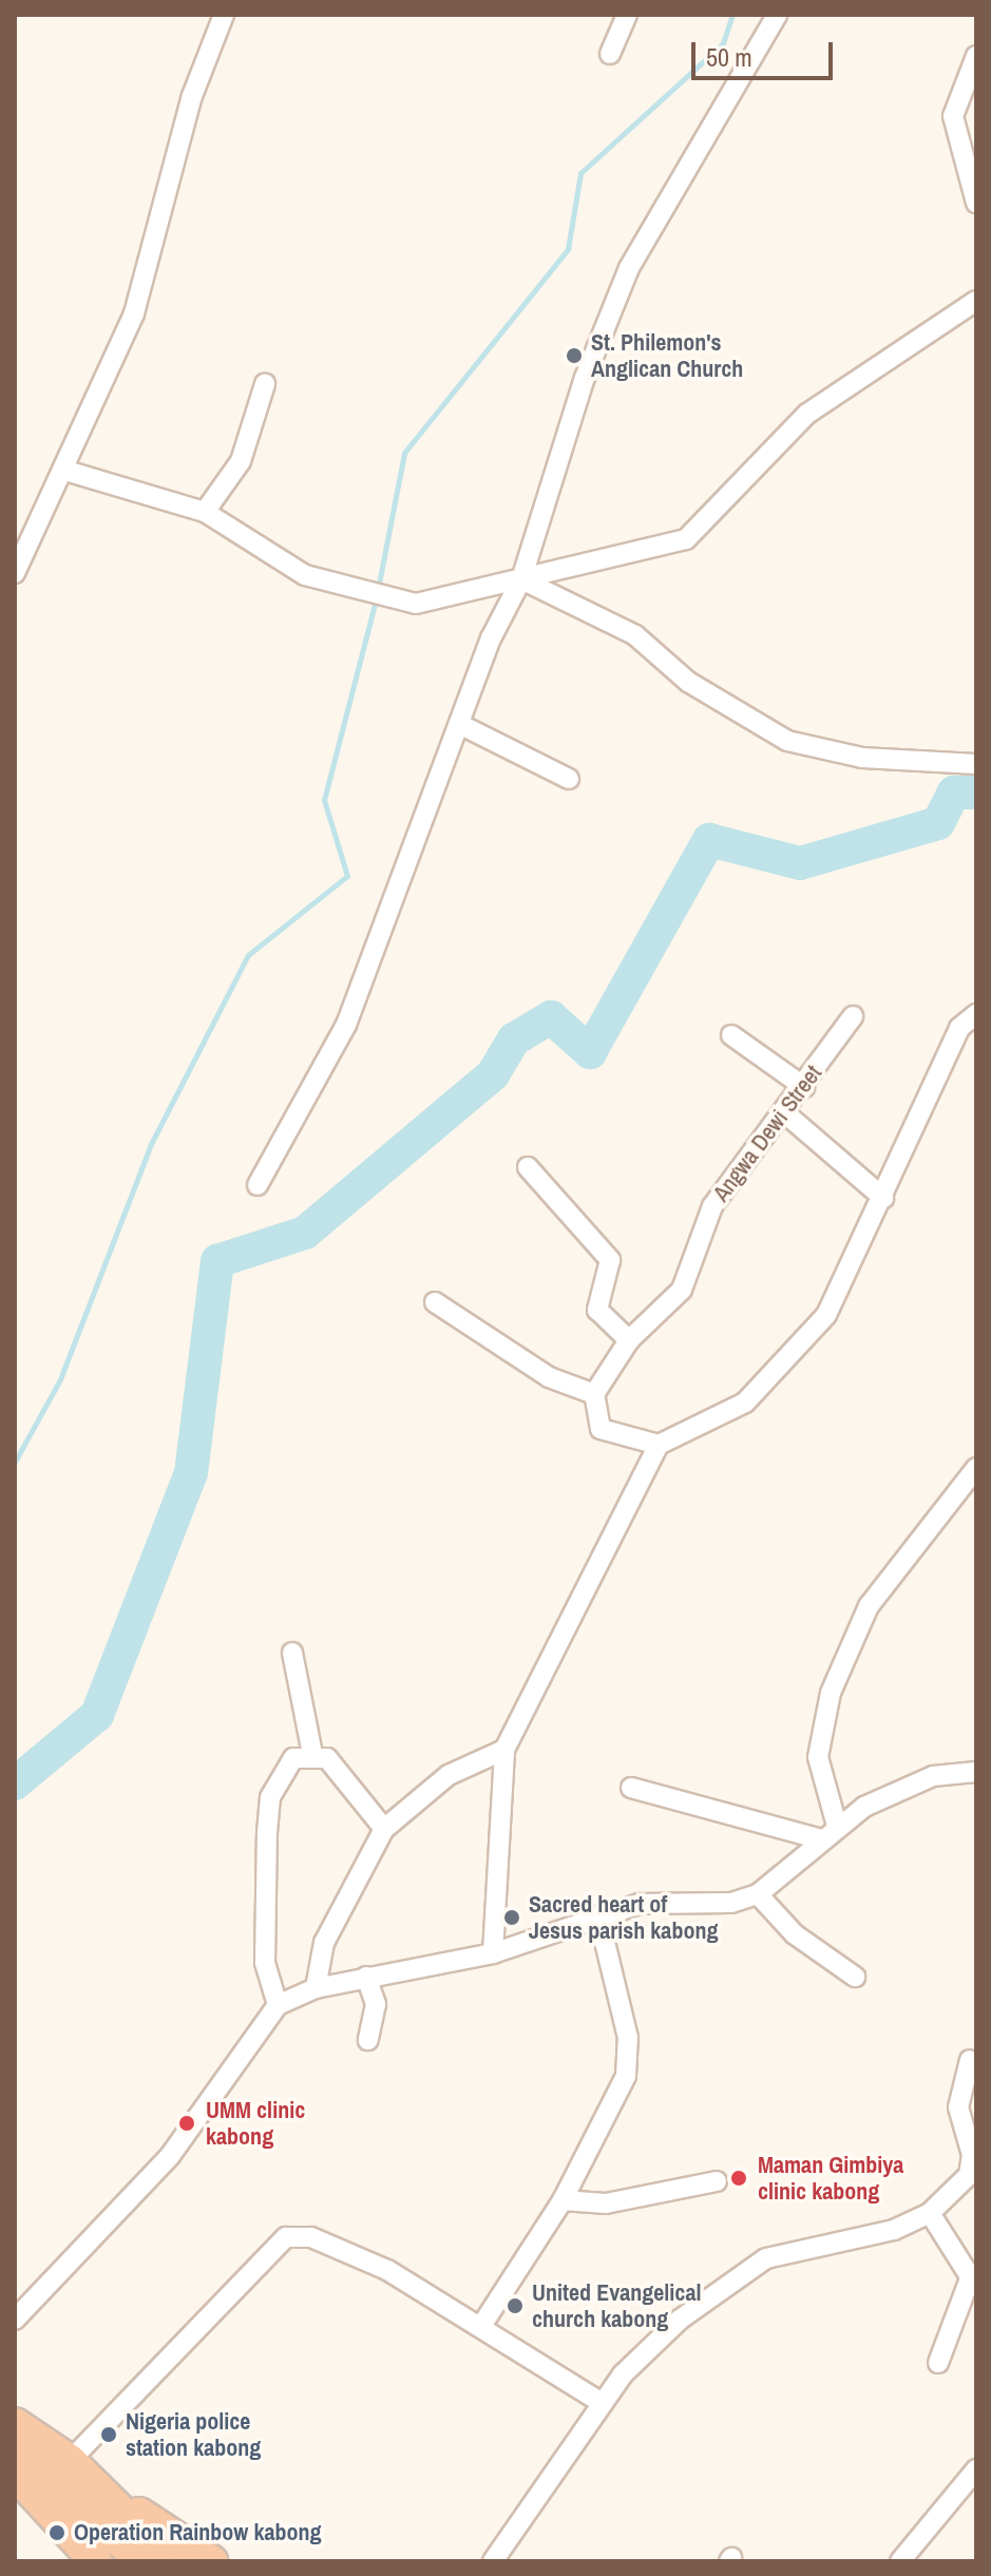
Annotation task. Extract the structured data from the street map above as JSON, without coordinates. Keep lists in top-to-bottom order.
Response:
{
  "streets": {
    "street": ["Angwa Dewi Street"]
  },
  "places": [
    "St. Philemon's Anglican Church",
    "Sacred heart of Jesus parish kabong",
    "UMM clinic kabong",
    "Maman Gimbiya clinic kabong",
    "United Evangelical church kabong",
    "Nigeria police station kabong",
    "Operation Rainbow kabong"
  ],
  "scale_bar": "50 m"
}
